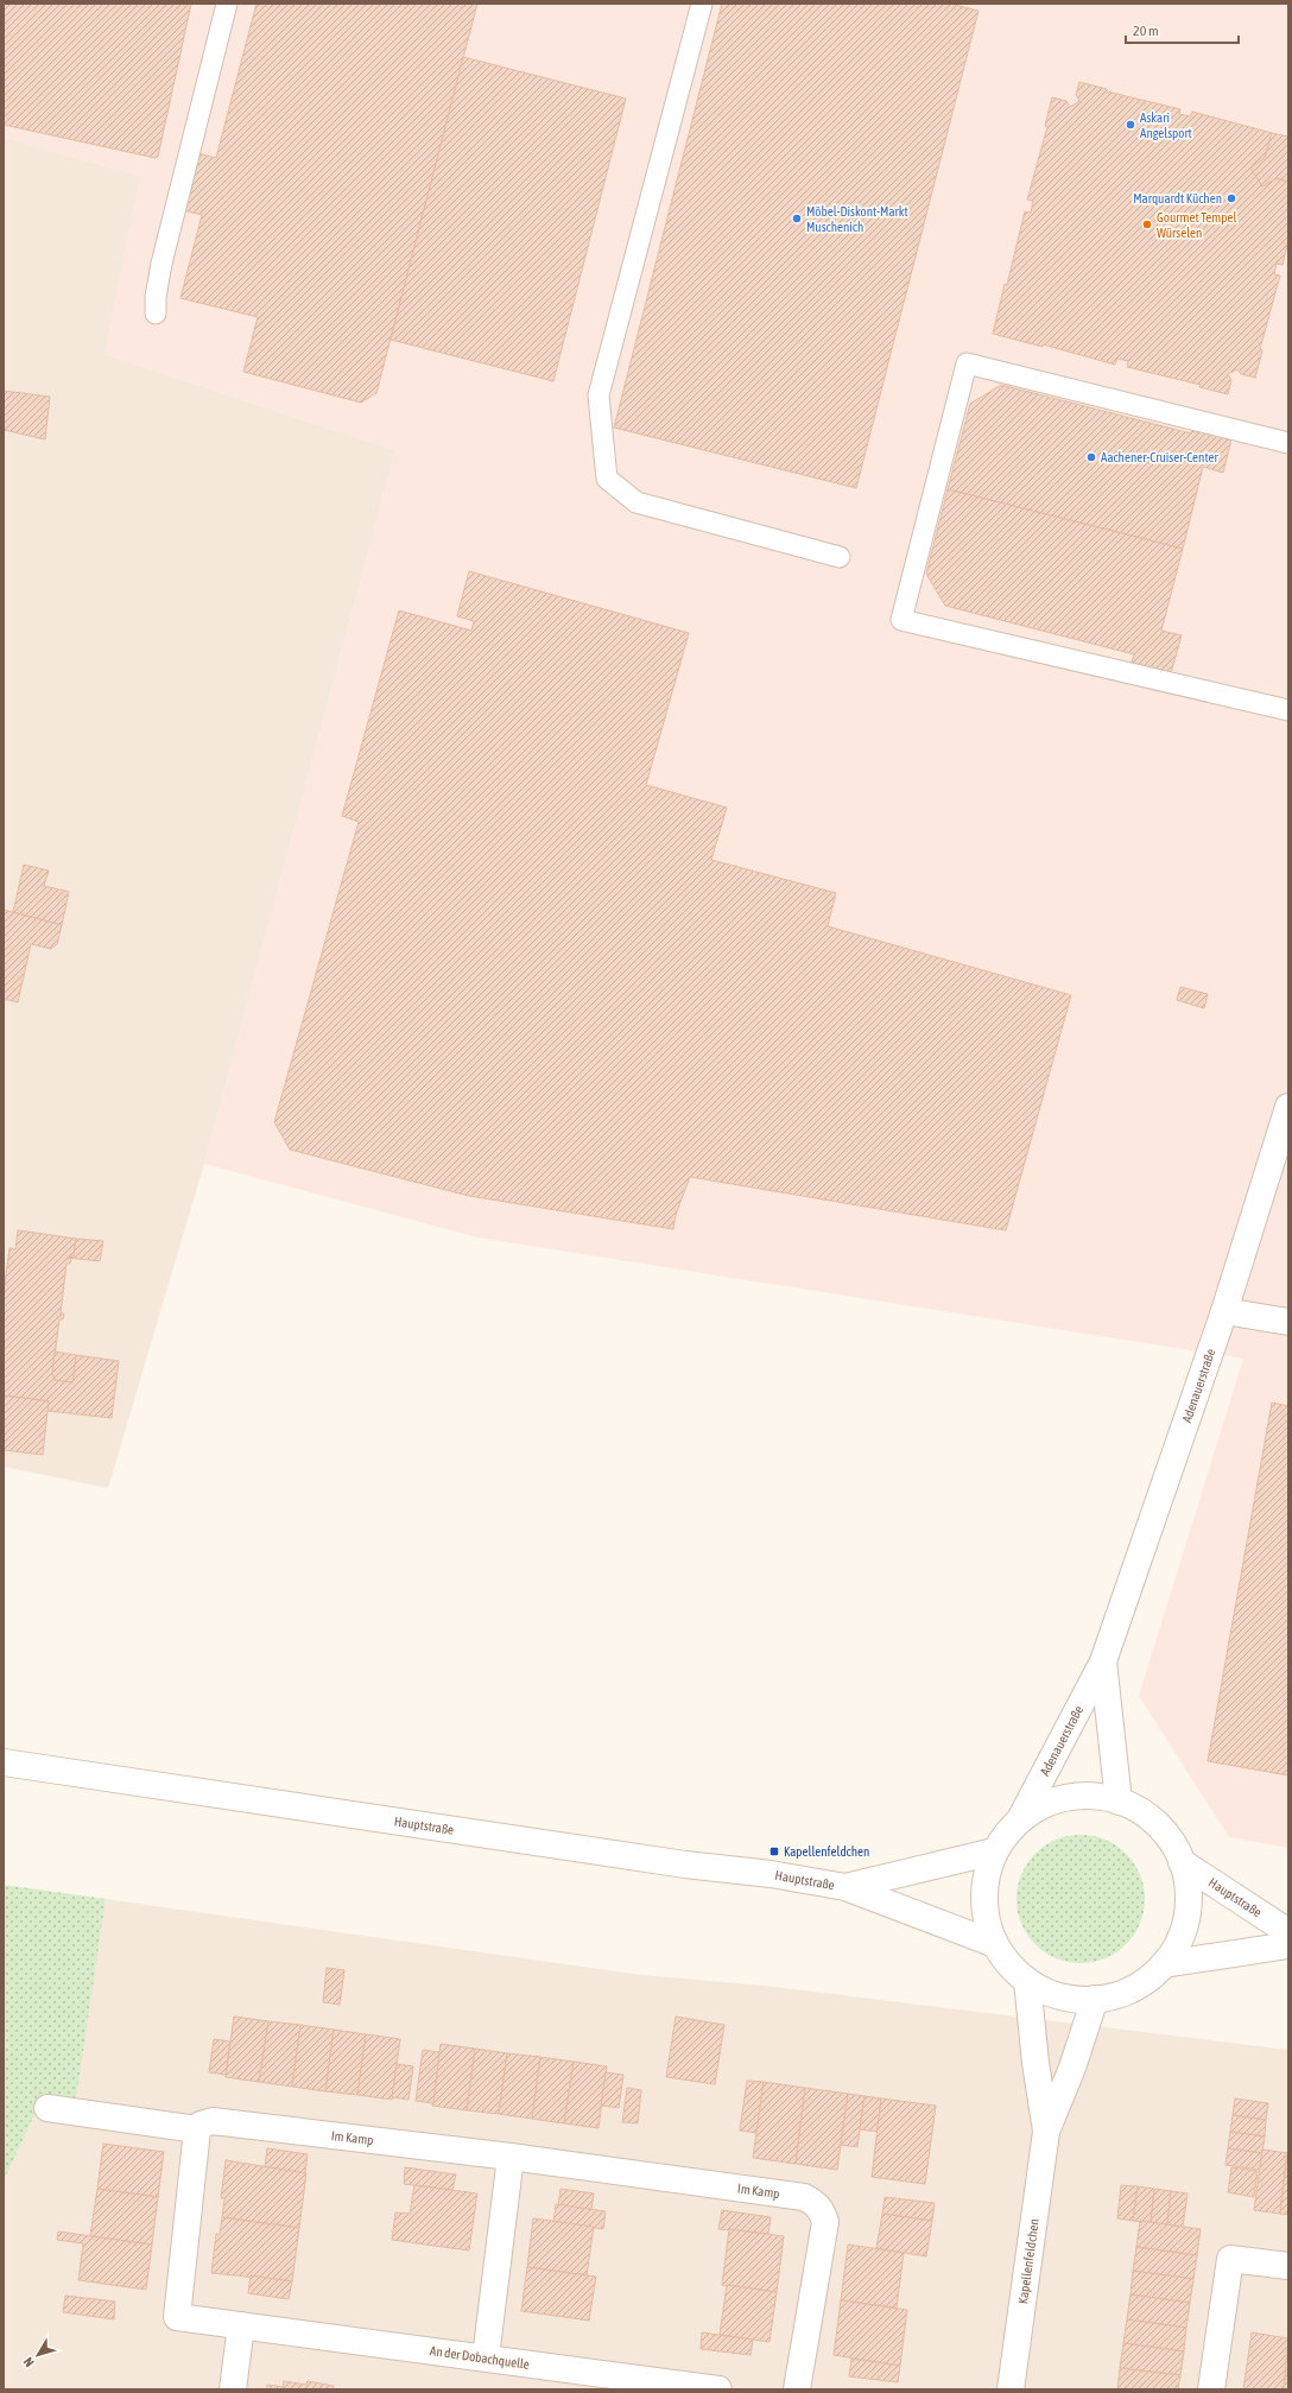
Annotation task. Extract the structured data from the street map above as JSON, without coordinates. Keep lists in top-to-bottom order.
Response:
{
  "streets": {
    "street": [
      "Adenauerstraße",
      "Hauptstraße",
      "Im Kamp",
      "Kapellenfeldchen",
      "An der Dobachquelle"
    ]
  },
  "crossings": [
    ["Im Kamp", "An der Dobachquelle"]
  ],
  "places": {
    "other": [
      "Askari Angelsport",
      "Marquardt Küchen",
      "Möbel-Diskont-Markt Muschenich",
      "Gourmet Tempel Würselen",
      "Aachener-Cruiser-Center"
    ],
    "transit": ["Kapellenfeldchen"]
  },
  "scale_bar": "20 m",
  "north": "bottom left"
}
